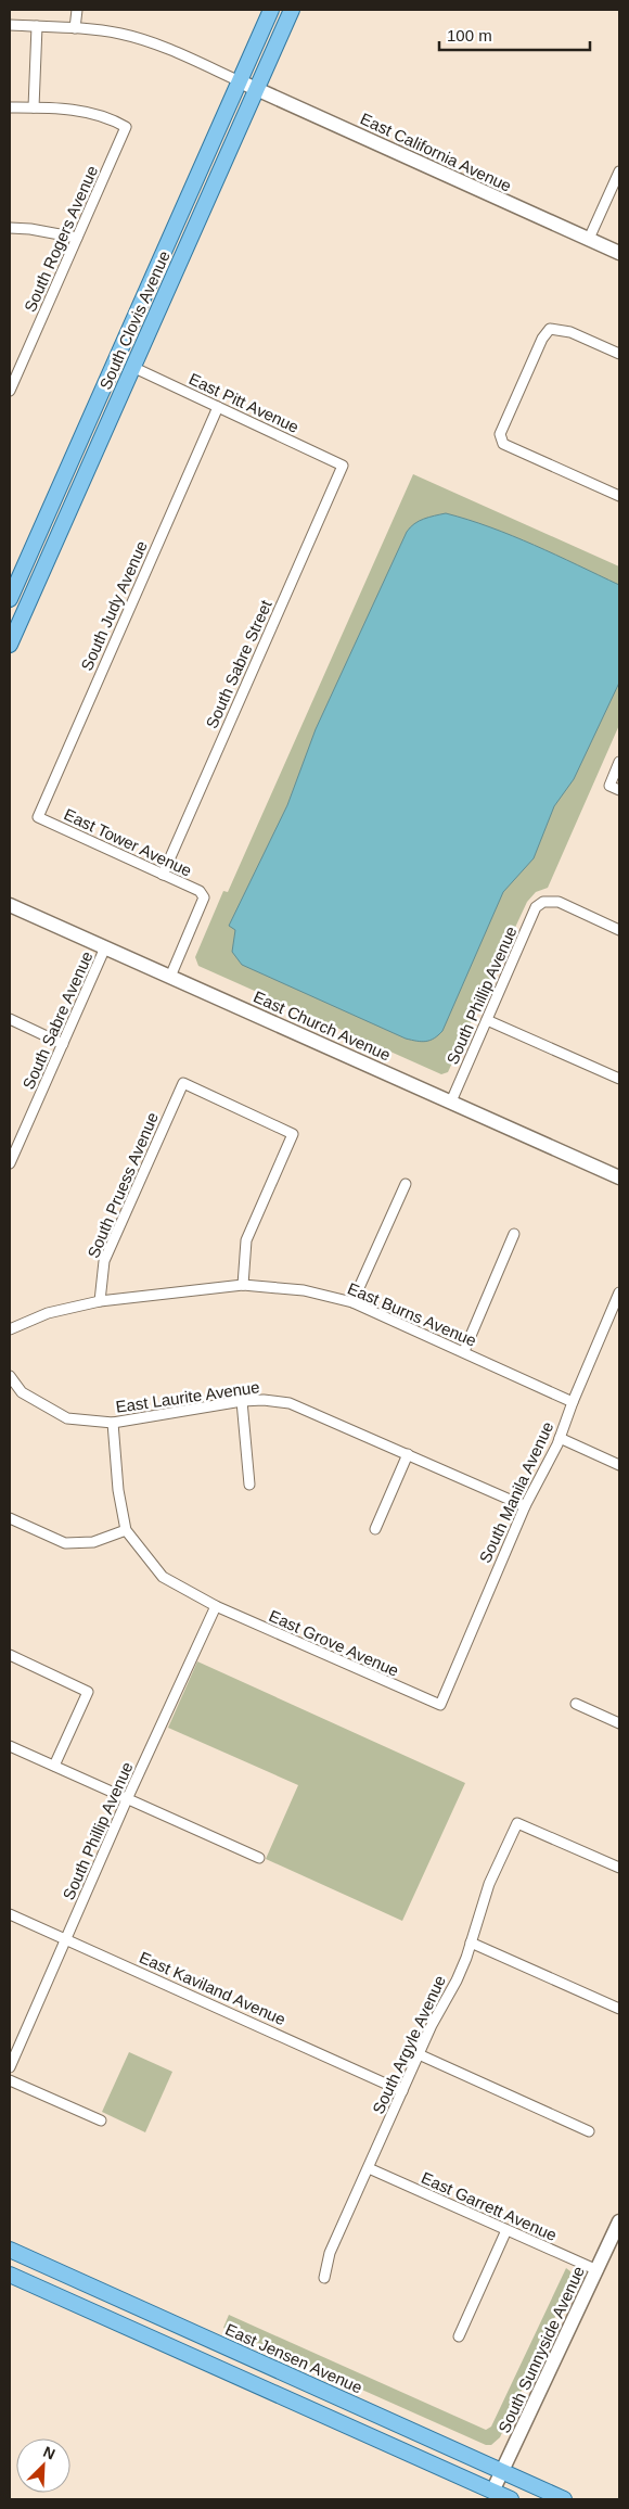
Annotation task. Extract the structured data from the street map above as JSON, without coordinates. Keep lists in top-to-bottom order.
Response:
{
  "streets": {
    "main road": ["South Clovis Avenue", "East Jensen Avenue"],
    "street": [
      "East California Avenue",
      "South Rogers Avenue",
      "East Pitt Avenue",
      "South Judy Avenue",
      "South Sabre Street",
      "East Tower Avenue",
      "South Phillip Avenue",
      "South Sabre Avenue",
      "East Church Avenue",
      "South Pruess Avenue",
      "East Burns Avenue",
      "East Laurite Avenue",
      "South Manila Avenue",
      "East Grove Avenue",
      "East Kaviland Avenue",
      "South Argyle Avenue",
      "East Garrett Avenue",
      "South Sunnyside Avenue"
    ]
  },
  "crossings": [
    ["East California Avenue", "South Clovis Avenue"],
    ["South Clovis Avenue", "East Pitt Avenue"],
    ["East Pitt Avenue", "South Judy Avenue"],
    ["East Pitt Avenue", "South Sabre Street"],
    ["South Judy Avenue", "East Tower Avenue"],
    ["South Sabre Street", "East Tower Avenue"],
    ["East Tower Avenue", "East Church Avenue"],
    ["South Phillip Avenue", "East Church Avenue"],
    ["South Phillip Avenue", "East Grove Avenue"],
    ["South Phillip Avenue", "East Kaviland Avenue"],
    ["South Sabre Avenue", "East Church Avenue"],
    ["South Pruess Avenue", "East Burns Avenue"],
    ["East Burns Avenue", "South Manila Avenue"],
    ["East Laurite Avenue", "South Manila Avenue"],
    ["South Manila Avenue", "East Grove Avenue"],
    ["East Kaviland Avenue", "South Argyle Avenue"],
    ["South Argyle Avenue", "East Garrett Avenue"],
    ["East Garrett Avenue", "South Sunnyside Avenue"],
    ["South Sunnyside Avenue", "East Jensen Avenue"]
  ],
  "scale_bar": "100 m",
  "north": "top right"
}
